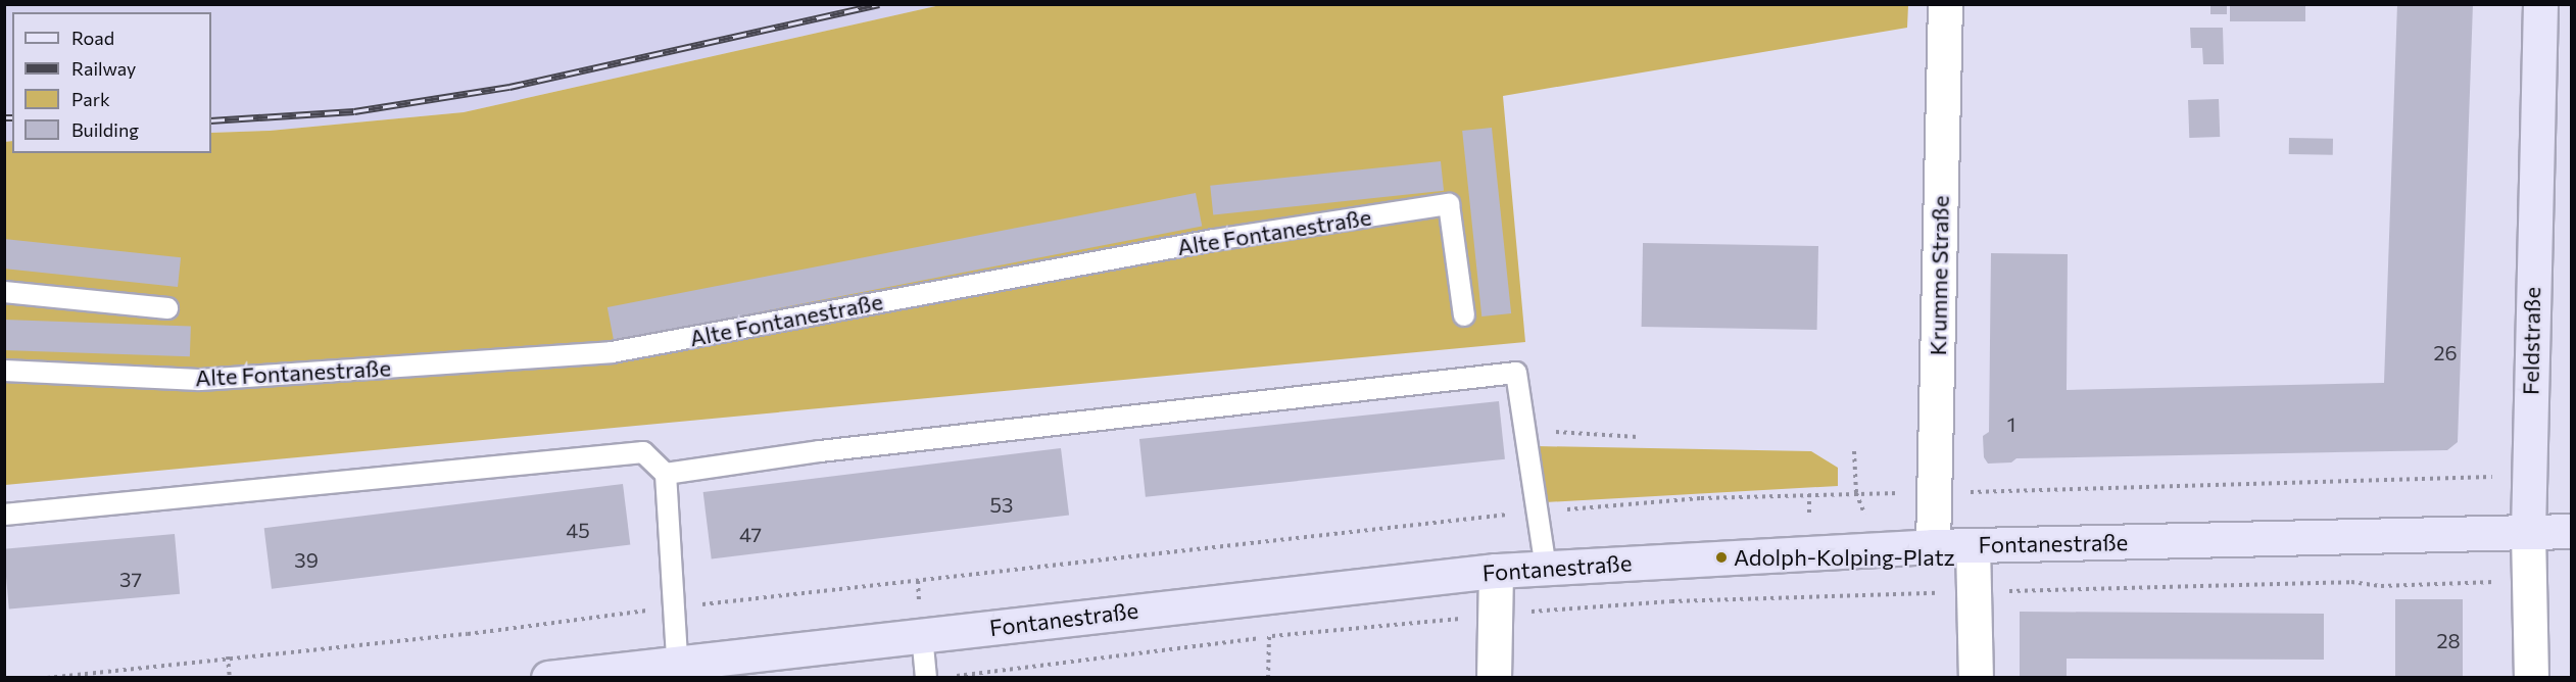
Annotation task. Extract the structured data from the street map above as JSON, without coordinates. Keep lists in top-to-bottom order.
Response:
{
  "streets": {
    "street": ["Krumme Straße", "Feldstraße", "Fontanestraße"],
    "lane": ["Alte Fontanestraße"]
  },
  "crossings": [
    ["Krumme Straße", "Fontanestraße"],
    ["Feldstraße", "Fontanestraße"]
  ],
  "places": ["Adolph-Kolping-Platz"],
  "house_numbers": [
    "26",
    "1",
    "53",
    "45",
    "47",
    "39",
    "37",
    "28"
  ],
  "legend": [
    "Road",
    "Railway",
    "Park",
    "Building"
  ]
}
